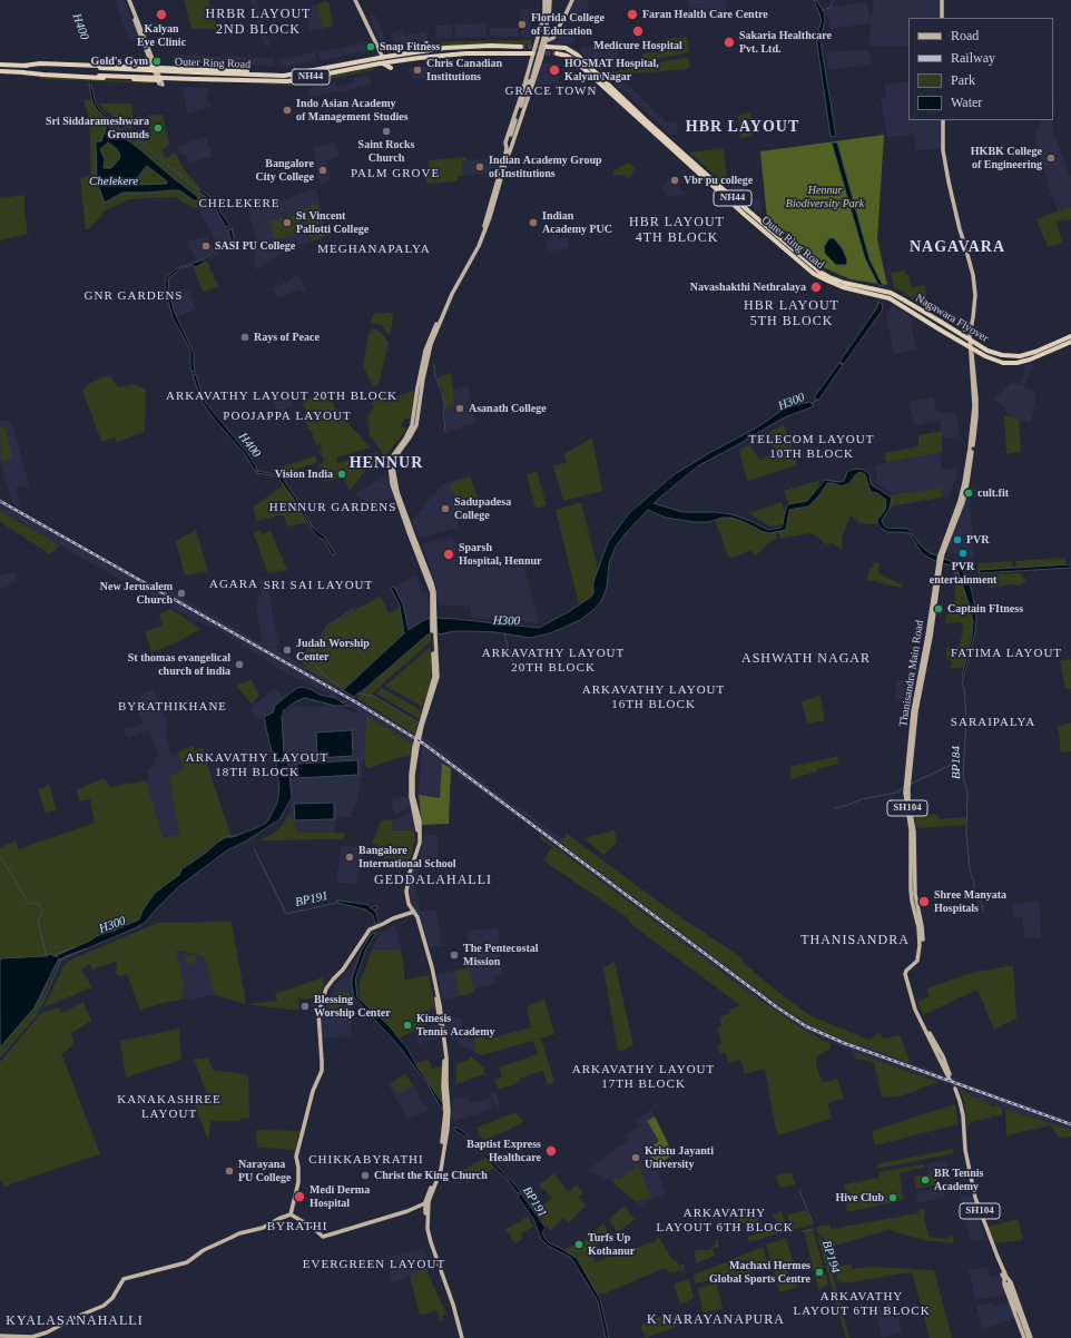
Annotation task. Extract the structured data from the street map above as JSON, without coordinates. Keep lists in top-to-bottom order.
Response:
{
  "streets": {
    "highway": ["Outer Ring Road", "NH44", "Nagawara Flyover"],
    "main road": ["Thanisandra Main Road", "SH104"]
  },
  "crossings": [
    ["Outer Ring Road", "NH44"],
    ["Outer Ring Road", "Nagawara Flyover"],
    ["NH44", "Nagawara Flyover"]
  ],
  "districts": [
    "HRBR LAYOUT 2ND BLOCK",
    "GRACE TOWN",
    "HBR LAYOUT",
    "PALM GROVE",
    "CHELEKERE",
    "HBR LAYOUT 4TH BLOCK",
    "NAGAVARA",
    "MEGHANAPALYA",
    "GNR GARDENS",
    "HBR LAYOUT 5TH BLOCK",
    "ARKAVATHY LAYOUT 20TH BLOCK",
    "POOJAPPA LAYOUT",
    "TELECOM LAYOUT 10TH BLOCK",
    "HENNUR",
    "HENNUR GARDENS",
    "AGARA",
    "SRI SAI LAYOUT",
    "ARKAVATHY LAYOUT 20TH BLOCK",
    "FATIMA LAYOUT",
    "ASHWATH NAGAR",
    "ARKAVATHY LAYOUT 16TH BLOCK",
    "BYRATHIKHANE",
    "SARAIPALYA",
    "ARKAVATHY LAYOUT 18TH BLOCK",
    "GEDDALAHALLI",
    "THANISANDRA",
    "ARKAVATHY LAYOUT 17TH BLOCK",
    "KANAKASHREE LAYOUT",
    "CHIKKABYRATHI",
    "ARKAVATHY LAYOUT 6TH BLOCK",
    "BYRATHI",
    "EVERGREEN LAYOUT",
    "ARKAVATHY LAYOUT 6TH BLOCK",
    "K NARAYANAPURA",
    "KYALASANAHALLI"
  ],
  "water": [
    "H400",
    "Chelekere",
    "H300",
    "BP184",
    "BP191",
    "BP194"
  ],
  "parks": ["Hennur Biodiversity Park"],
  "places": [
    "Kalyan Eye Clinic",
    "Faran Health Care Centre",
    "Florida College of Education",
    "Medicure Hospital",
    "Sakaria Healthcare Pvt. Ltd.",
    "Snap Fitness",
    "Gold's Gym",
    "Chris Canadian Institutions",
    "HOSMAT Hospital, Kalyan Nagar",
    "Indo Asian Academy of Management Studies",
    "Sri Siddarameshwara Grounds",
    "Saint Rocks Church",
    "HKBK College of Engineering",
    "Indian Academy Group of Institutions",
    "Bangalore City College",
    "Vbr pu college",
    "St Vincent Pallotti College",
    "Indian Academy PUC",
    "SASI PU College",
    "Navashakthi Nethralaya",
    "Rays of Peace",
    "Asanath College",
    "Vision India",
    "cult.fit",
    "Sadupadesa College",
    "PVR",
    "PVR entertainment",
    "Sparsh Hospital, Hennur",
    "New Jerusalem Church",
    "Captain FItness",
    "Judah Worship Center",
    "St thomas evangelical church of india",
    "Bangalore International School",
    "Shree Manyata Hospitals",
    "The Pentecostal Mission",
    "Blessing Worship Center",
    "Kinesis Tennis Academy",
    "Baptist Express Healthcare",
    "Kristu Jayanti University",
    "Narayana PU College",
    "Christ the King Church",
    "BR Tennis Academy",
    "Medi Derma Hospital",
    "Hive Club",
    "Turfs Up Kothanur",
    "Machaxi Hermes Global Sports Centre"
  ],
  "legend": [
    "Road",
    "Railway",
    "Park",
    "Water"
  ]
}
